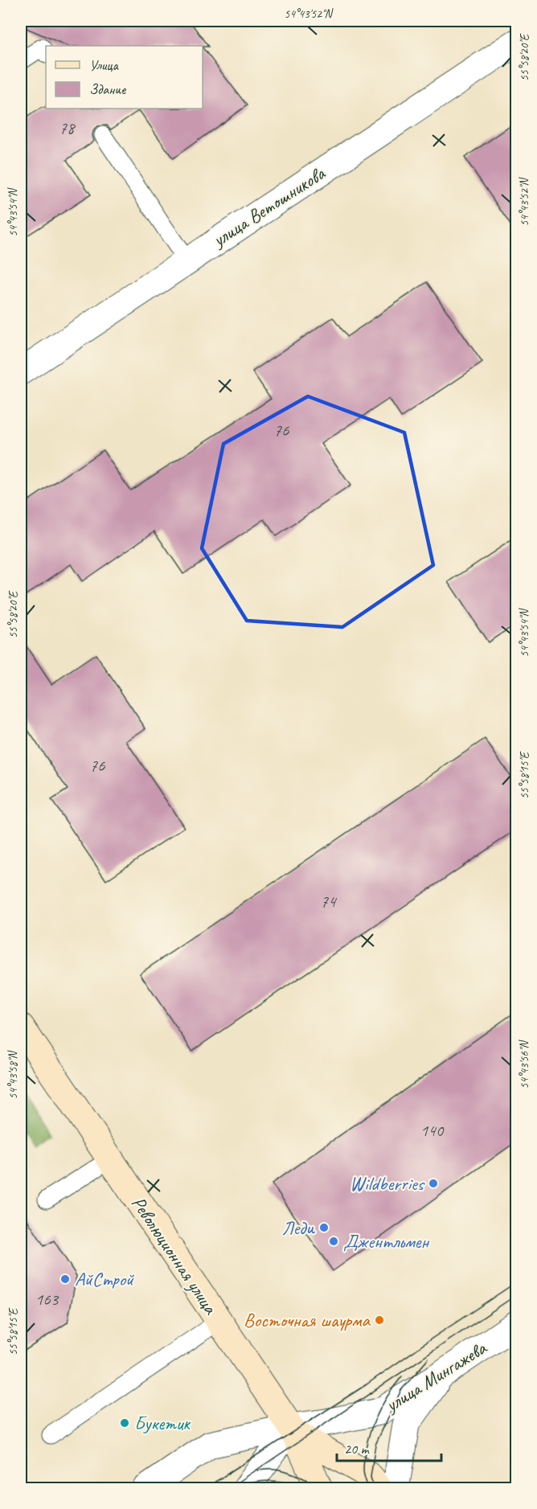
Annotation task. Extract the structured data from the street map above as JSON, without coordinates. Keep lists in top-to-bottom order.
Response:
{
  "streets": {
    "main road": ["Революционная улица"],
    "street": ["улица Ветошникова", "улица Мингажева"]
  },
  "crossings": [
    ["Революционная улица", "улица Мингажева"]
  ],
  "places": [
    "Wildberries",
    "Леди",
    "Джентльмен",
    "АйСтрой",
    "Восточная шаурма",
    "Букетик"
  ],
  "house_numbers": [
    "78",
    "76",
    "76",
    "74",
    "140",
    "163"
  ],
  "legend": ["Улица", "Здание"],
  "scale_bar": "20 m",
  "coordinates": [
    "54°43'52\"N",
    "55°58'20\"E",
    "54°43'54\"N",
    "55°58'15\"E",
    "54°43'56\"N",
    "54°43'58\"N"
  ]
}
